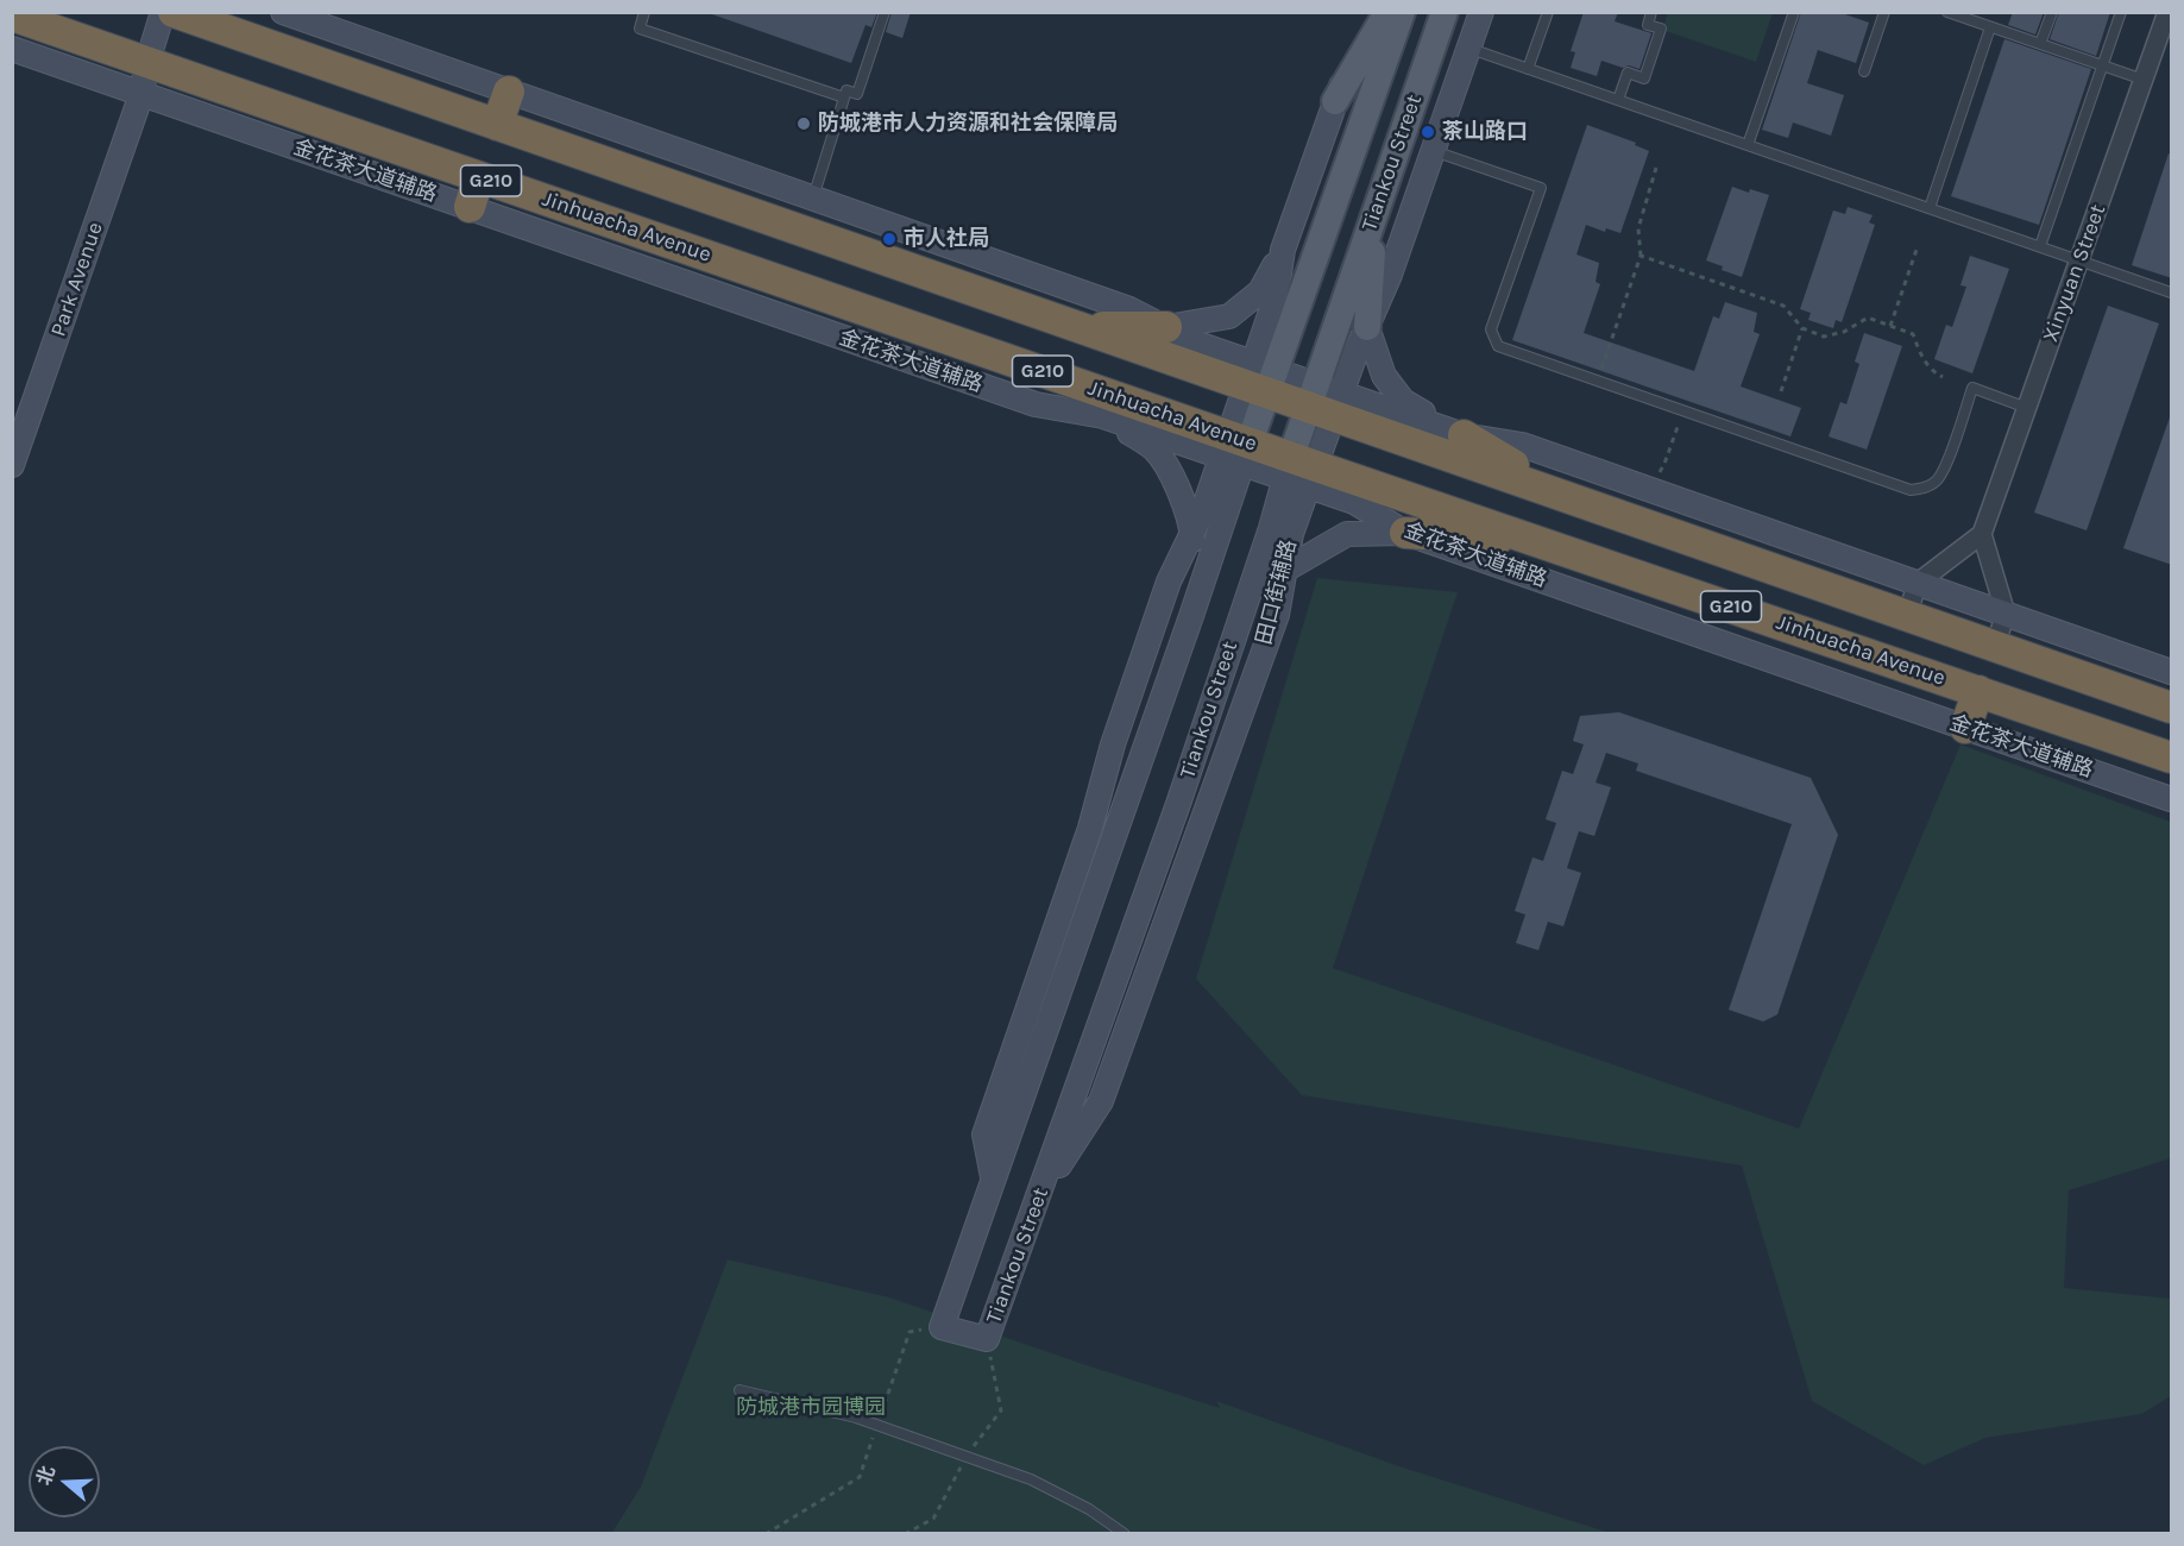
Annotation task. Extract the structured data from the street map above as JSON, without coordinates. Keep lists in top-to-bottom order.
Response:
{
  "streets": {
    "highway": ["G210", "Jinhuacha Avenue"],
    "main road": ["Tiankou Street"],
    "street": [
      "金花茶大道辅路",
      "Xinyuan Street",
      "Park Avenue",
      "田口街辅路"
    ]
  },
  "crossings": [
    ["Tiankou Street", "金花茶大道辅路"],
    ["Tiankou Street", "G210"],
    ["Tiankou Street", "Jinhuacha Avenue"],
    ["Tiankou Street", "田口街辅路"],
    ["金花茶大道辅路", "Jinhuacha Avenue"],
    ["金花茶大道辅路", "Park Avenue"],
    ["金花茶大道辅路", "田口街辅路"],
    ["Jinhuacha Avenue", "Park Avenue"],
    ["Jinhuacha Avenue", "田口街辅路"]
  ],
  "parks": ["防城港市园博园"],
  "places": ["防城港市人力资源和社会保障局", "茶山路口", "市人社局"],
  "north": "left"
}
